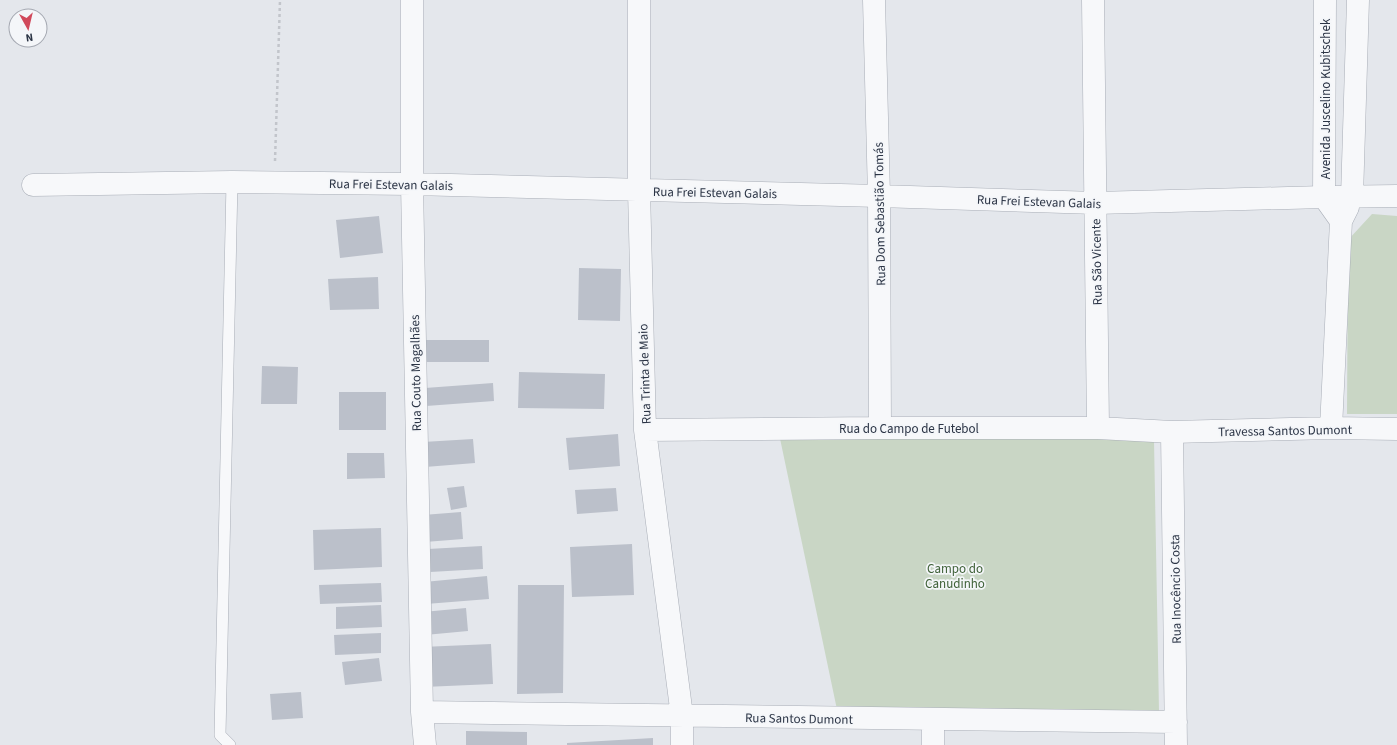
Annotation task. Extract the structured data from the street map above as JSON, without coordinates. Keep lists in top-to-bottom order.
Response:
{
  "streets": {
    "street": [
      "Avenida Juscelino Kubitschek",
      "Rua Frei Estevan Galais",
      "Rua Dom Sebastião Tomás",
      "Rua São Vicente",
      "Rua Couto Magalhães",
      "Rua Trinta de Maio",
      "Rua do Campo de Futebol",
      "Travessa Santos Dumont",
      "Rua Inocêncio Costa",
      "Rua Santos Dumont"
    ]
  },
  "crossings": [
    ["Avenida Juscelino Kubitschek", "Rua Frei Estevan Galais"],
    ["Rua Frei Estevan Galais", "Rua Dom Sebastião Tomás"],
    ["Rua Frei Estevan Galais", "Rua São Vicente"],
    ["Rua Frei Estevan Galais", "Rua Couto Magalhães"],
    ["Rua Frei Estevan Galais", "Rua Trinta de Maio"],
    ["Rua Dom Sebastião Tomás", "Rua do Campo de Futebol"],
    ["Rua São Vicente", "Rua do Campo de Futebol"],
    ["Rua Couto Magalhães", "Rua Santos Dumont"],
    ["Rua Trinta de Maio", "Rua do Campo de Futebol"],
    ["Rua Trinta de Maio", "Rua Santos Dumont"],
    ["Rua do Campo de Futebol", "Travessa Santos Dumont"],
    ["Rua do Campo de Futebol", "Rua Inocêncio Costa"],
    ["Travessa Santos Dumont", "Rua Inocêncio Costa"],
    ["Rua Inocêncio Costa", "Rua Santos Dumont"]
  ],
  "parks": ["Campo do Canudinho"],
  "north": "bottom"
}
